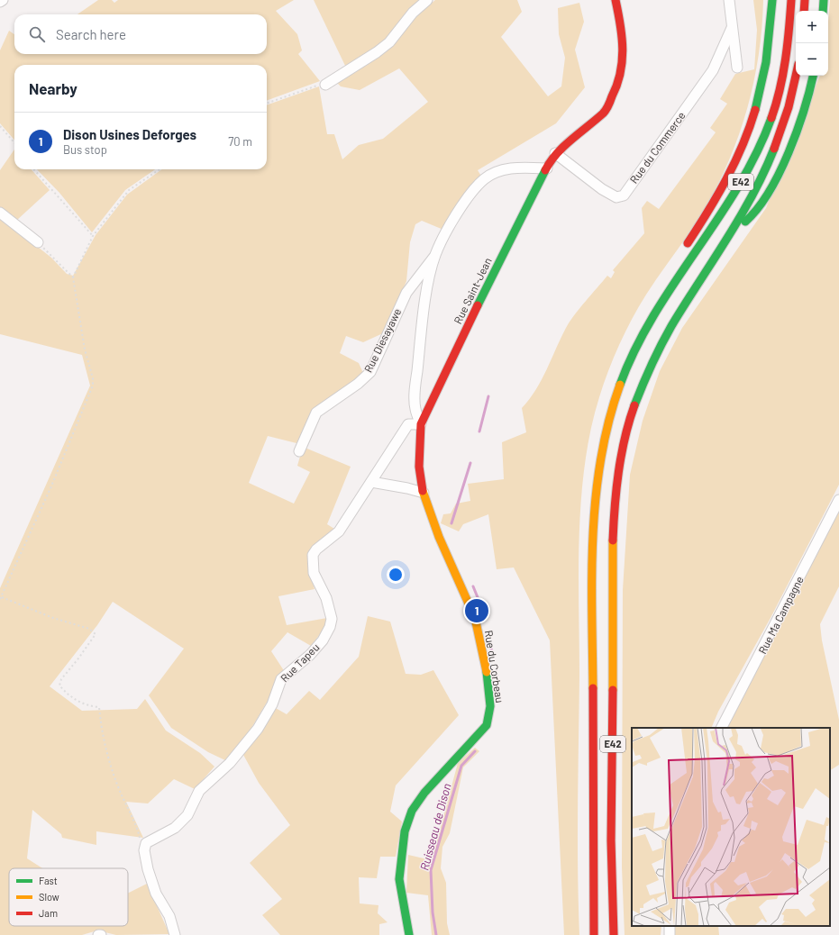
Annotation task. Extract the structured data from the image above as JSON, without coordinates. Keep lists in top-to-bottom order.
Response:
{
  "streets": {
    "main road": ["E42", "Rue Saint-Jean", "Rue du Corbeau"],
    "street": [
      "Rue du Commerce",
      "Rue Diesayawe",
      "Rue Ma Campagne",
      "Rue Tapeu"
    ]
  },
  "crossings": [
    ["Rue du Commerce", "Rue Saint-Jean"],
    ["Rue Saint-Jean", "Rue Diesayawe"],
    ["Rue Saint-Jean", "Rue Tapeu"],
    ["Rue Saint-Jean", "Rue du Corbeau"],
    ["Rue Diesayawe", "Rue Tapeu"],
    ["Rue Diesayawe", "Rue du Corbeau"],
    ["Rue Tapeu", "Rue du Corbeau"]
  ],
  "water": ["Ruisseau de Dison"],
  "legend": ["Fast", "Slow", "Jam"],
  "page": {
    "map_buttons": ["+", "−"],
    "search": "Search here",
    "heading": "Nearby",
    "list": [
      {
        "mark": "1",
        "name": "Dison Usines Deforges",
        "note": "Bus stop",
        "value": "70 m"
      }
    ],
    "pins": "1"
  }
}
